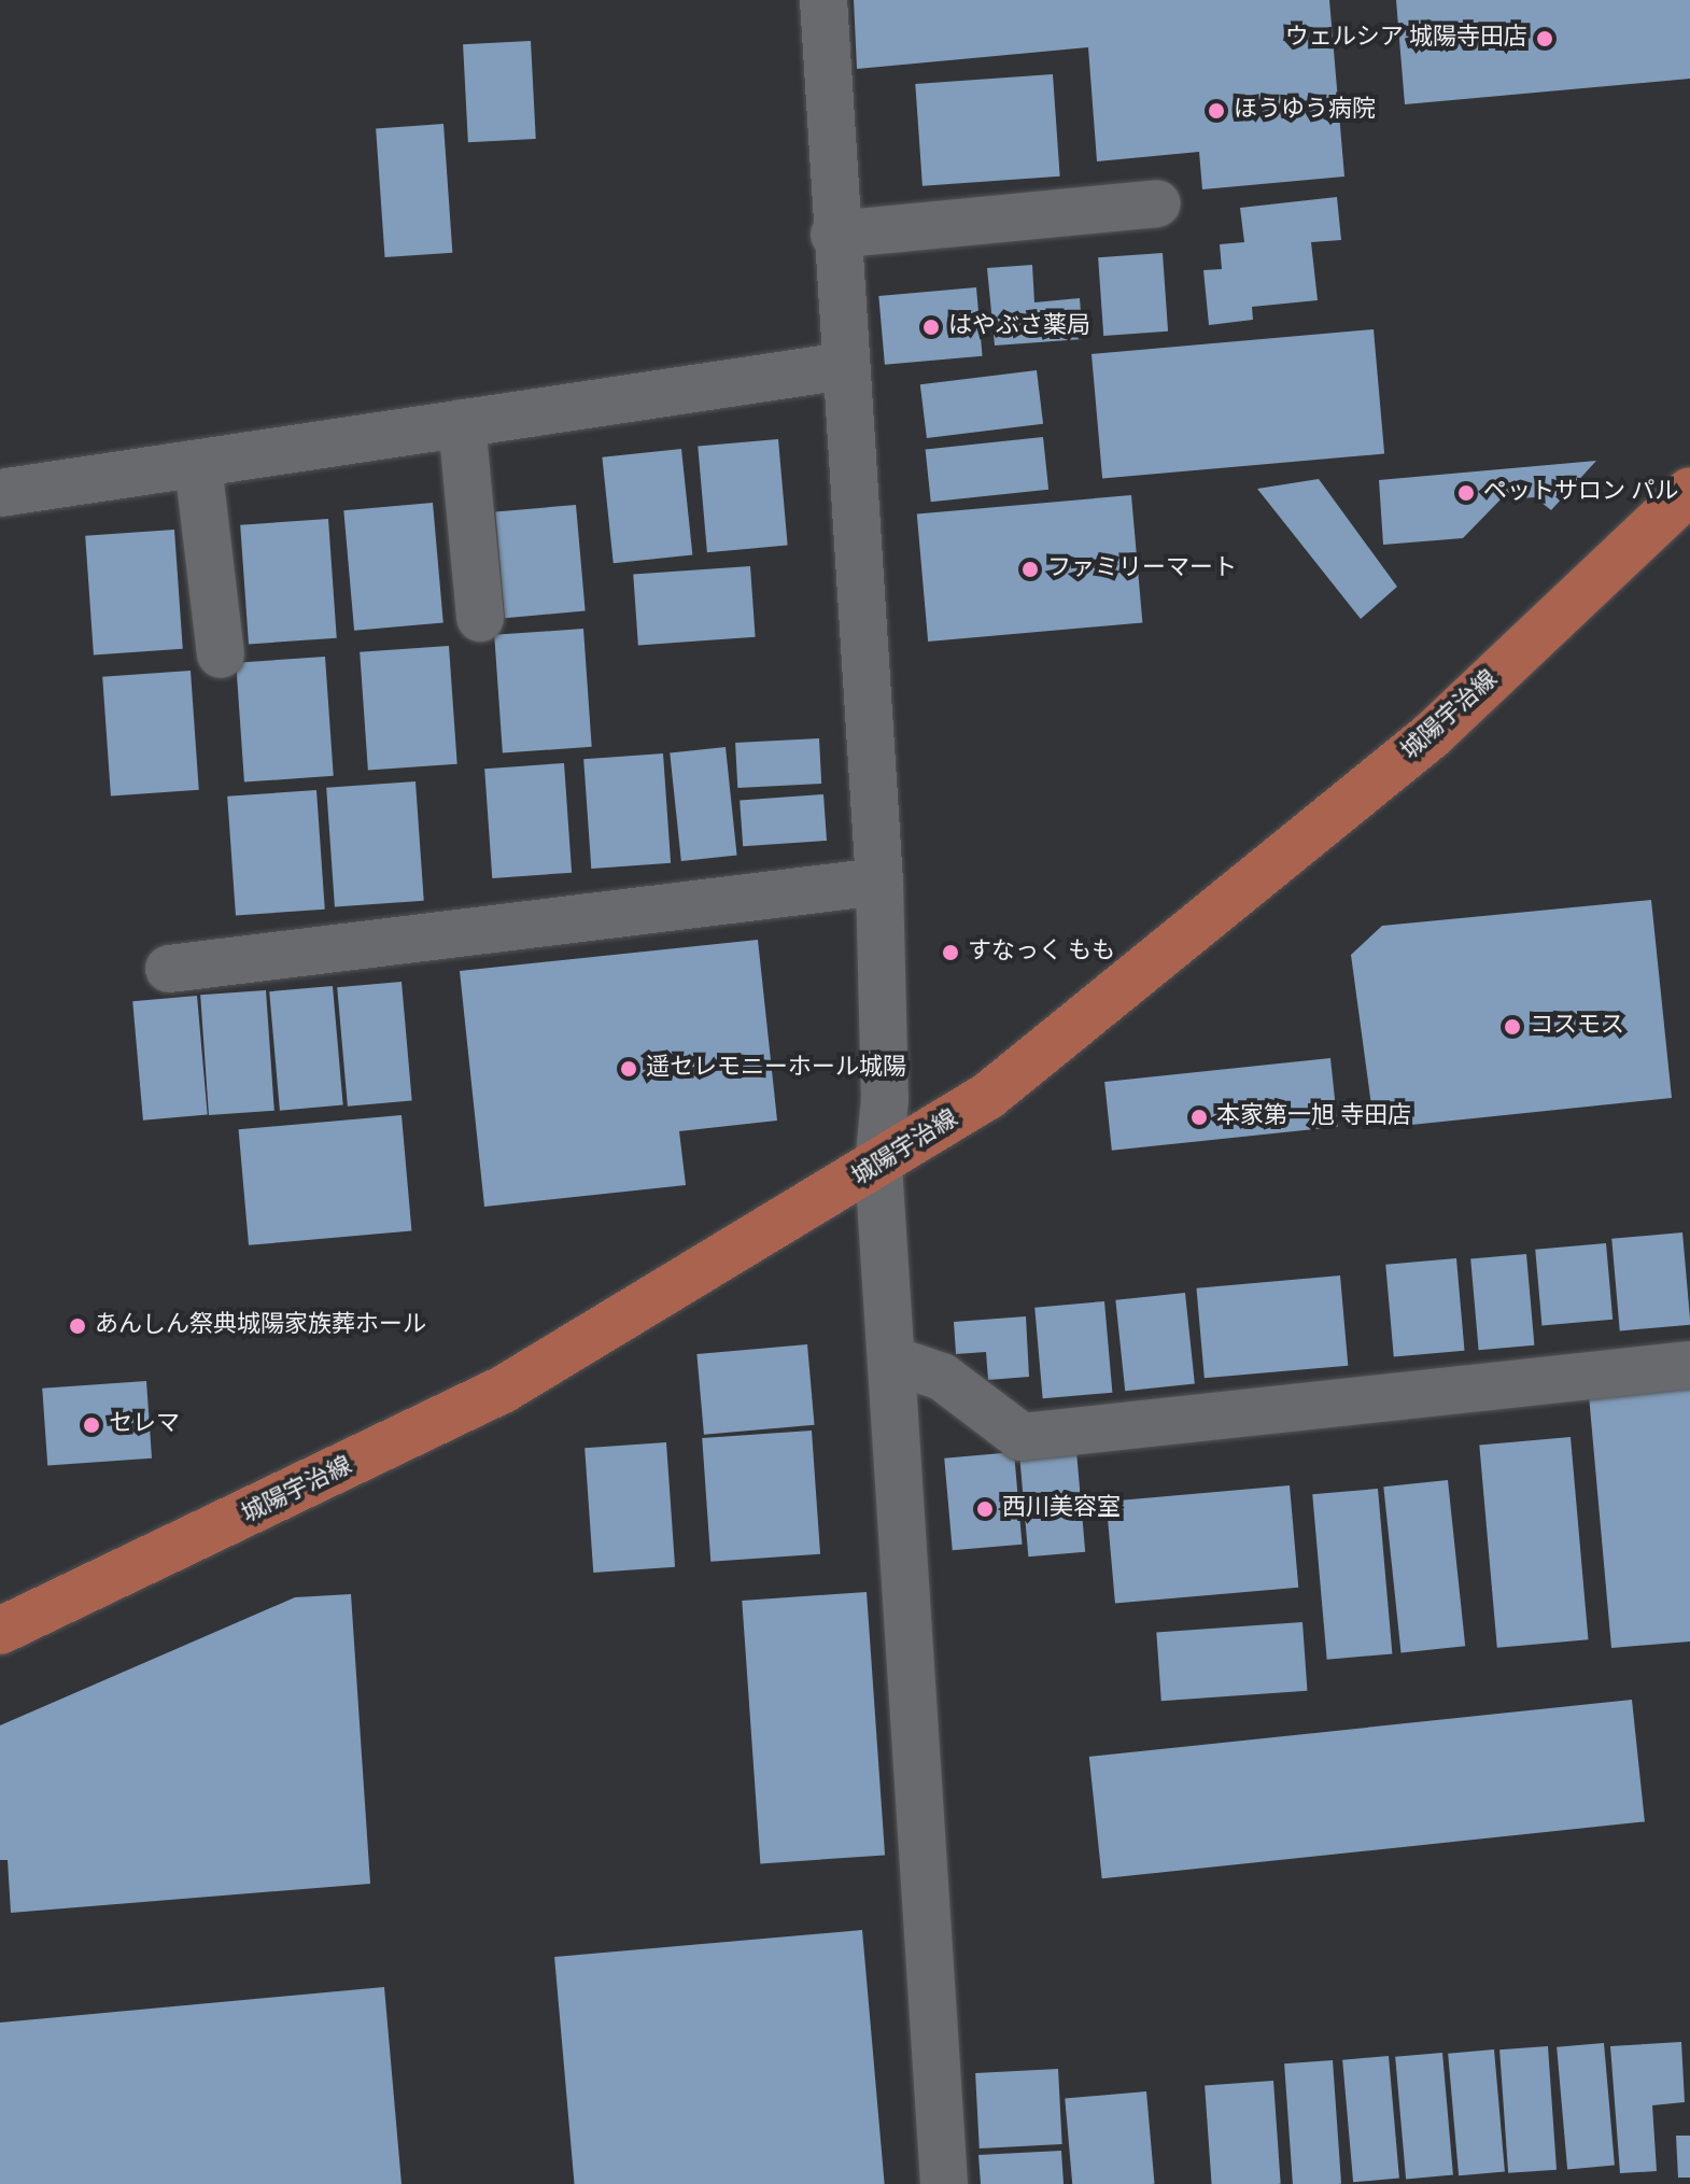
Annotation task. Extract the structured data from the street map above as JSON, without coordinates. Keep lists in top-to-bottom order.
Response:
{
  "streets": {
    "main road": ["城陽宇治線"]
  },
  "places": [
    "ウェルシア 城陽寺田店",
    "ほうゆう病院",
    "はやぶさ薬局",
    "ペットサロン パル",
    "ファミリーマート",
    "すなっく もも",
    "コスモス",
    "遥セレモニーホール城陽",
    "本家第一旭 寺田店",
    "あんしん祭典城陽家族葬ホール",
    "セレマ",
    "西川美容室"
  ]
}
